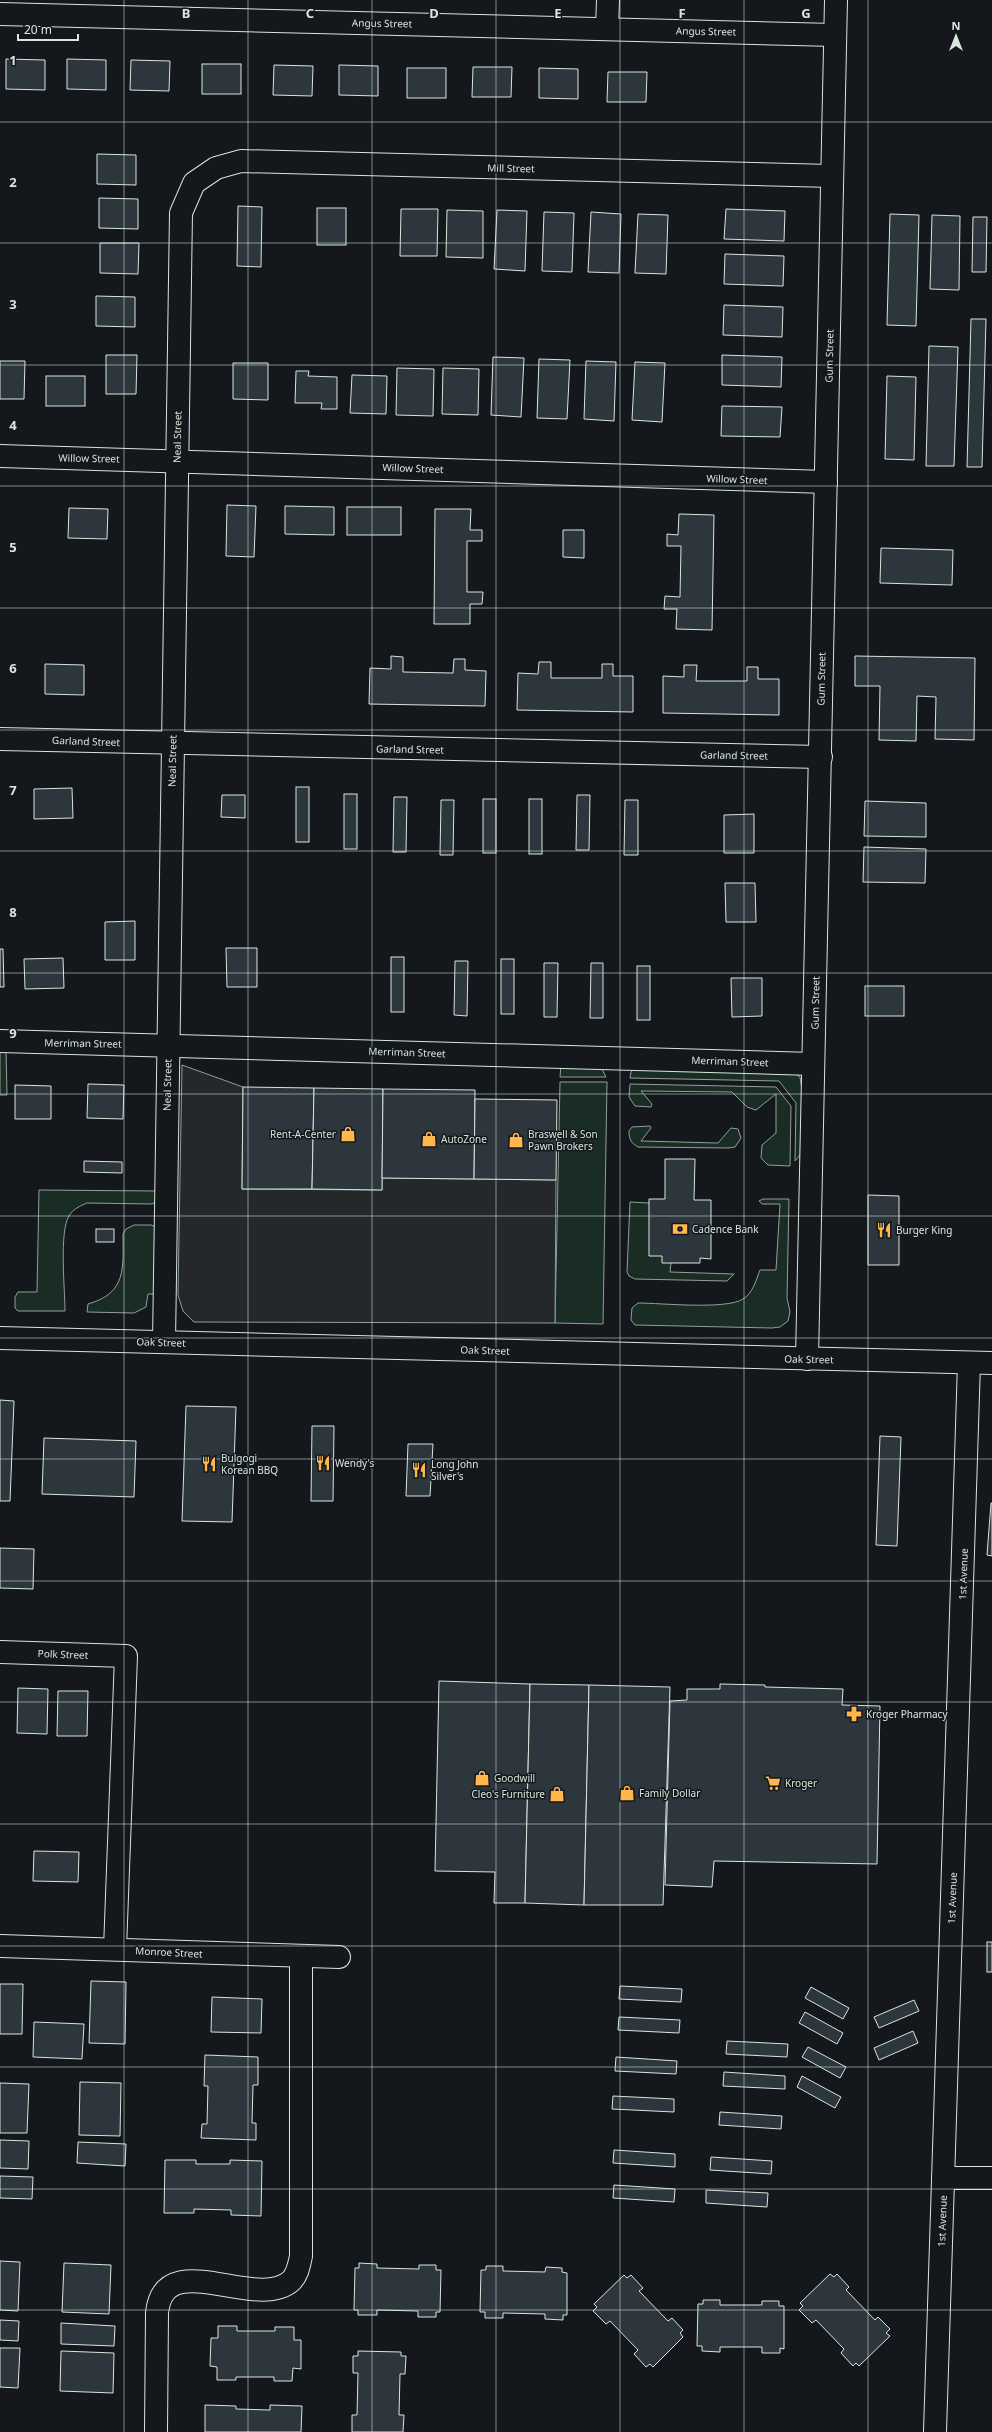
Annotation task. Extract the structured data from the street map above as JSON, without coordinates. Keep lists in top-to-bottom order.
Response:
{
  "streets": {
    "main road": [
      "Angus Street",
      "Mill Street",
      "Gum Street",
      "Neal Street",
      "Willow Street",
      "Garland Street",
      "Merriman Street",
      "Oak Street",
      "1st Avenue",
      "Polk Street",
      "Monroe Street"
    ]
  },
  "crossings": [
    ["Angus Street", "Gum Street"],
    ["Mill Street", "Gum Street"],
    ["Mill Street", "Neal Street"],
    ["Gum Street", "Willow Street"],
    ["Gum Street", "Garland Street"],
    ["Gum Street", "Merriman Street"],
    ["Gum Street", "Oak Street"],
    ["Neal Street", "Willow Street"],
    ["Neal Street", "Garland Street"],
    ["Neal Street", "Merriman Street"],
    ["Neal Street", "Oak Street"],
    ["Oak Street", "1st Avenue"],
    ["Polk Street", "Monroe Street"]
  ],
  "places": {
    "shop": [
      "Rent-A-Center",
      "AutoZone",
      "Braswell & Son Pawn Brokers",
      "Goodwill",
      "Family Dollar",
      "Cleo's Furniture"
    ],
    "bank": ["Cadence Bank"],
    "restaurant": [
      "Burger King",
      "Wendy's",
      "Bulgogi Korean BBQ",
      "Long John Silver's"
    ],
    "pharmacy": ["Kroger Pharmacy"],
    "supermarket": ["Kroger"]
  },
  "scale_bar": "20 m",
  "north": "top",
  "grid": {
    "columns": [
      "B",
      "C",
      "D",
      "E",
      "F",
      "G"
    ],
    "rows": [
      "1",
      "2",
      "3",
      "4",
      "5",
      "6",
      "7",
      "8",
      "9"
    ]
  }
}
